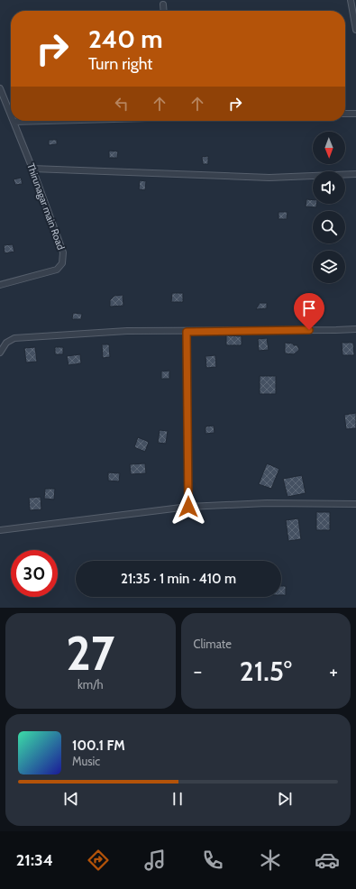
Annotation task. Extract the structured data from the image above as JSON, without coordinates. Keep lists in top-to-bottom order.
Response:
{
  "streets": {
    "street": ["Thirunagar main Road"]
  },
  "north": "bottom",
  "page": {
    "turn": ["240 m", "Turn right"],
    "limit": "30",
    "trip": "21:35 · 1 min · 410 m",
    "tile": [
      ["27", "km/h"],
      "Climate"
    ],
    "heat": ["−", "21.5°", "+"],
    "song": ["100.1 FM", "Music"],
    "tabs": "21:34"
  }
}
